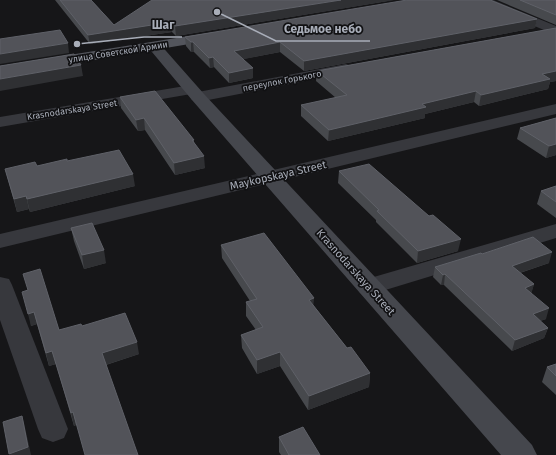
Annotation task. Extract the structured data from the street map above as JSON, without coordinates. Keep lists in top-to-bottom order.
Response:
{
  "streets": {
    "main road": ["улица Советской Армии", "Krasnodarskaya Street"],
    "street": ["переулок Горького", "Maykopskaya Street"]
  },
  "crossings": [
    ["улица Советской Армии", "Krasnodarskaya Street"],
    ["переулок Горького", "Krasnodarskaya Street"],
    ["Krasnodarskaya Street", "Maykopskaya Street"]
  ],
  "places": ["Седьмое небо", "Шаг"]
}
